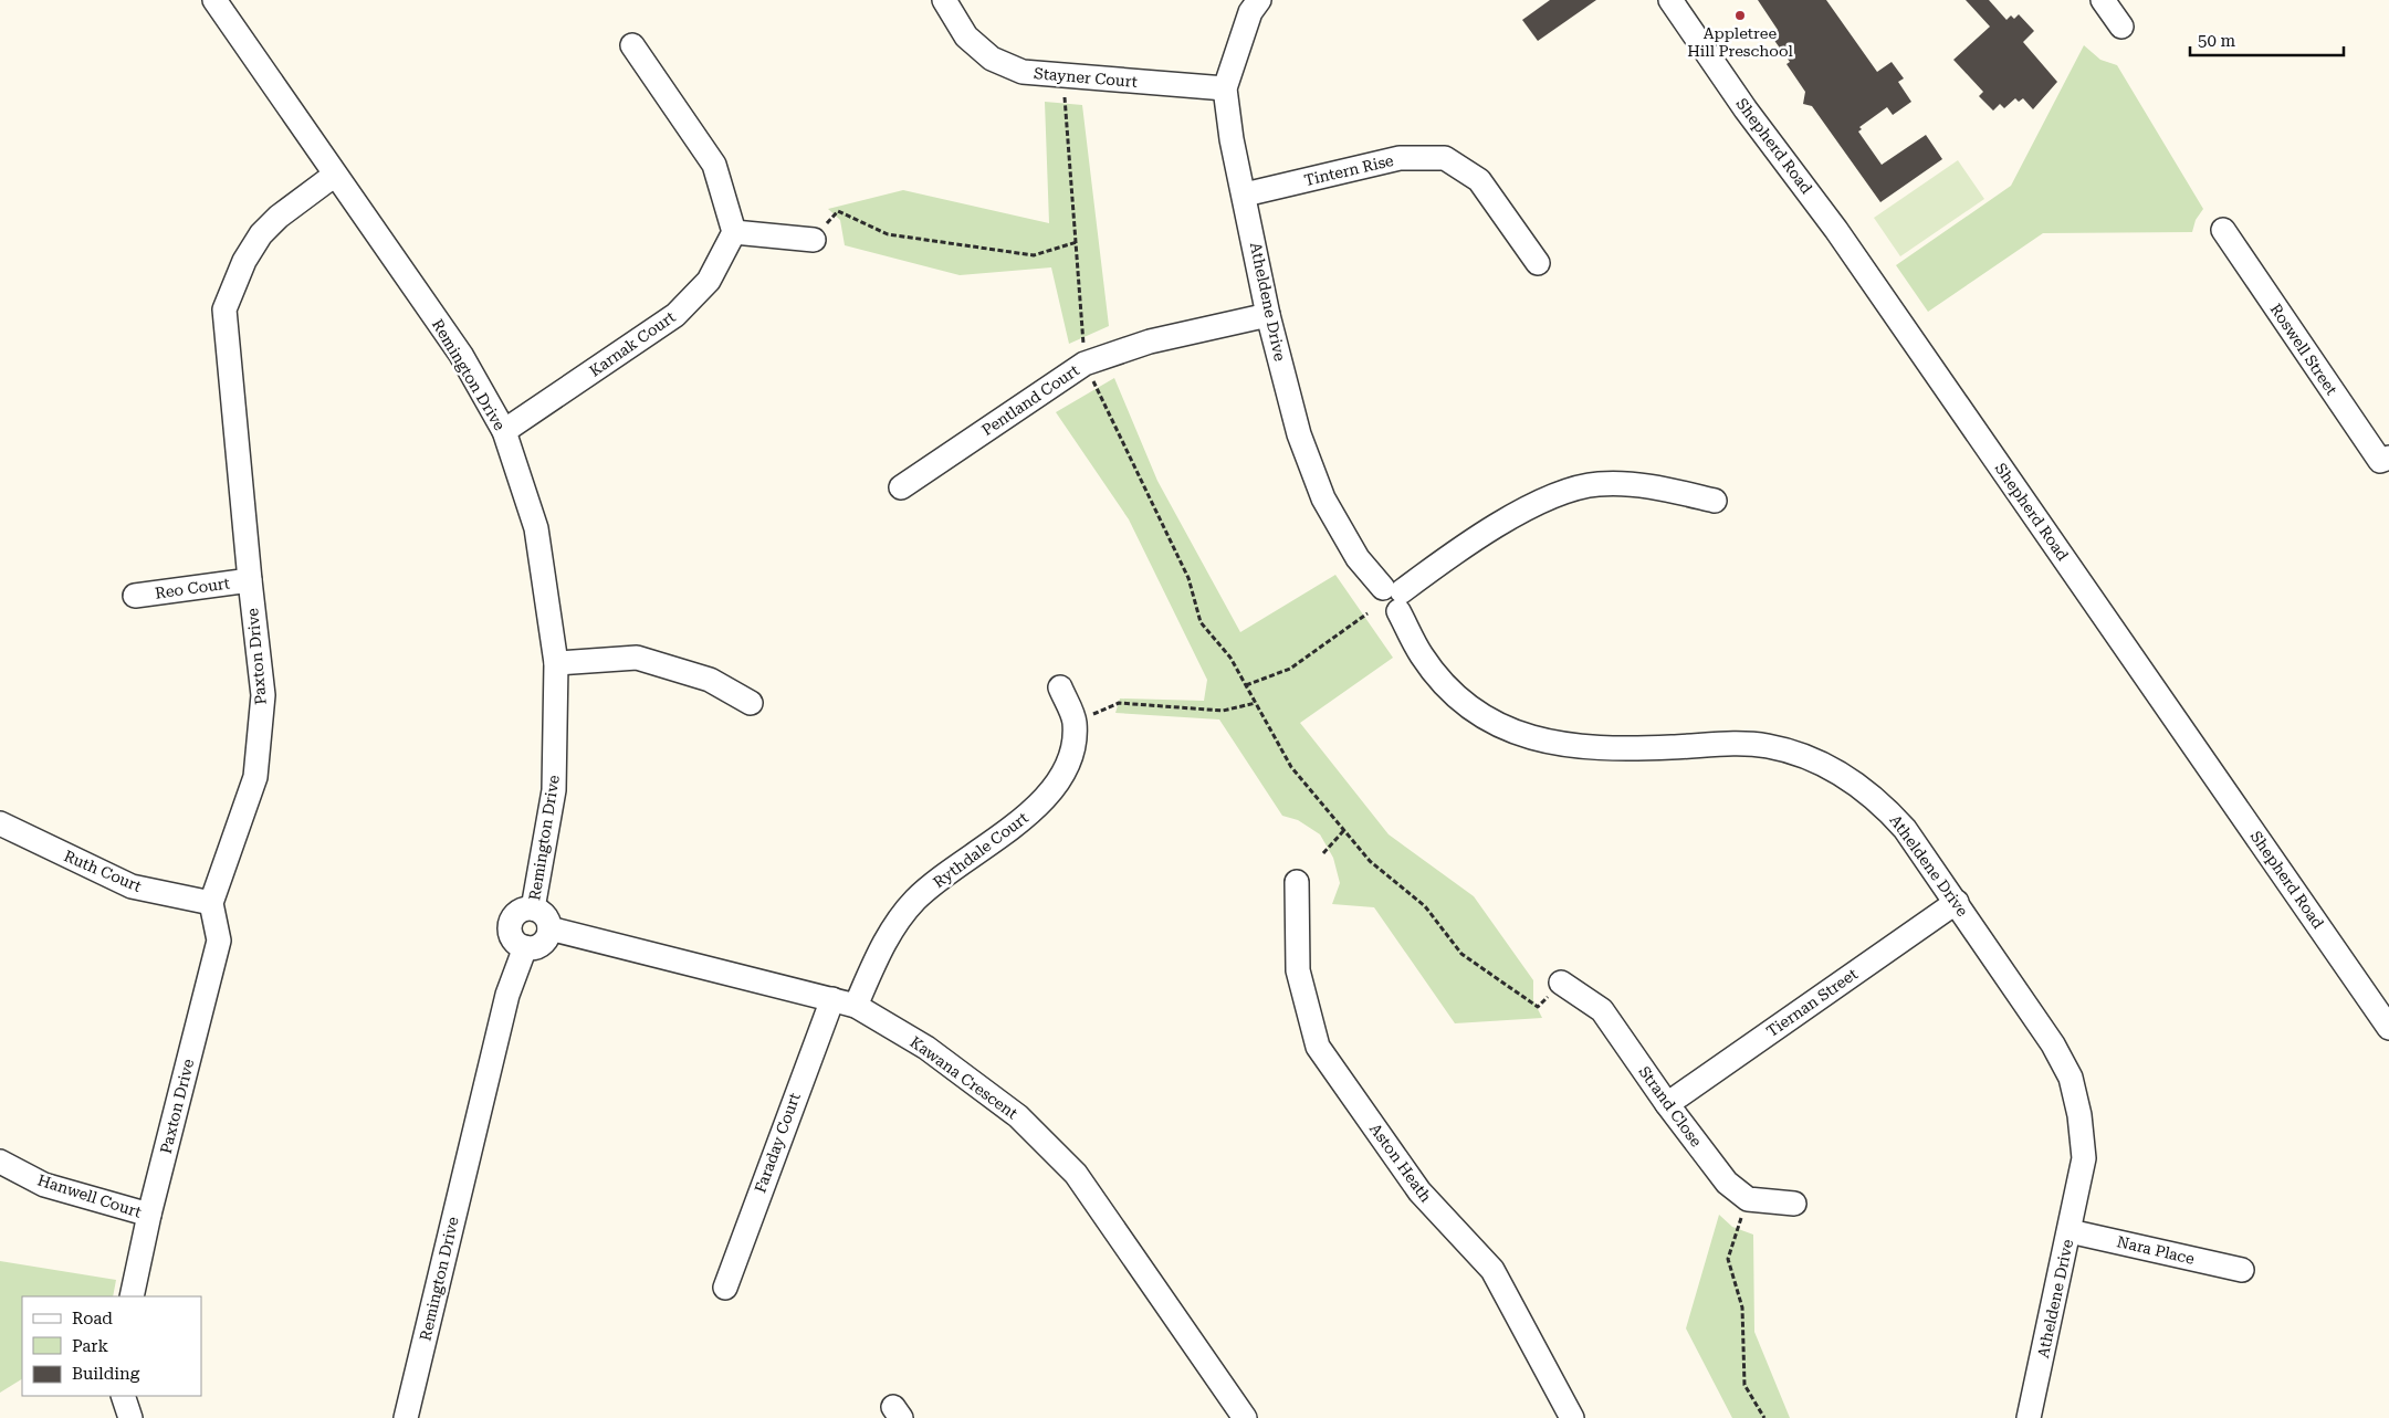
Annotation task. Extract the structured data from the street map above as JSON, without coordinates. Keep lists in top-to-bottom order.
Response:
{
  "streets": {
    "street": [
      "Stayner Court",
      "Shepherd Road",
      "Tintern Rise",
      "Atheldene Drive",
      "Karnak Court",
      "Roswell Street",
      "Remington Drive",
      "Pentland Court",
      "Reo Court",
      "Paxton Drive",
      "Rythdale Court",
      "Ruth Court",
      "Tiernan Street",
      "Kawana Crescent",
      "Strand Close",
      "Faraday Court",
      "Aston Heath",
      "Hanwell Court",
      "Nara Place"
    ]
  },
  "crossings": [
    ["Stayner Court", "Atheldene Drive"],
    ["Tintern Rise", "Atheldene Drive"],
    ["Atheldene Drive", "Pentland Court"],
    ["Atheldene Drive", "Tiernan Street"],
    ["Atheldene Drive", "Nara Place"],
    ["Karnak Court", "Remington Drive"],
    ["Remington Drive", "Paxton Drive"],
    ["Remington Drive", "Kawana Crescent"],
    ["Reo Court", "Paxton Drive"],
    ["Paxton Drive", "Ruth Court"],
    ["Paxton Drive", "Hanwell Court"],
    ["Rythdale Court", "Kawana Crescent"],
    ["Tiernan Street", "Strand Close"],
    ["Kawana Crescent", "Faraday Court"]
  ],
  "places": ["Appletree Hill Preschool"],
  "legend": ["Road", "Park", "Building"],
  "scale_bar": "50 m"
}
